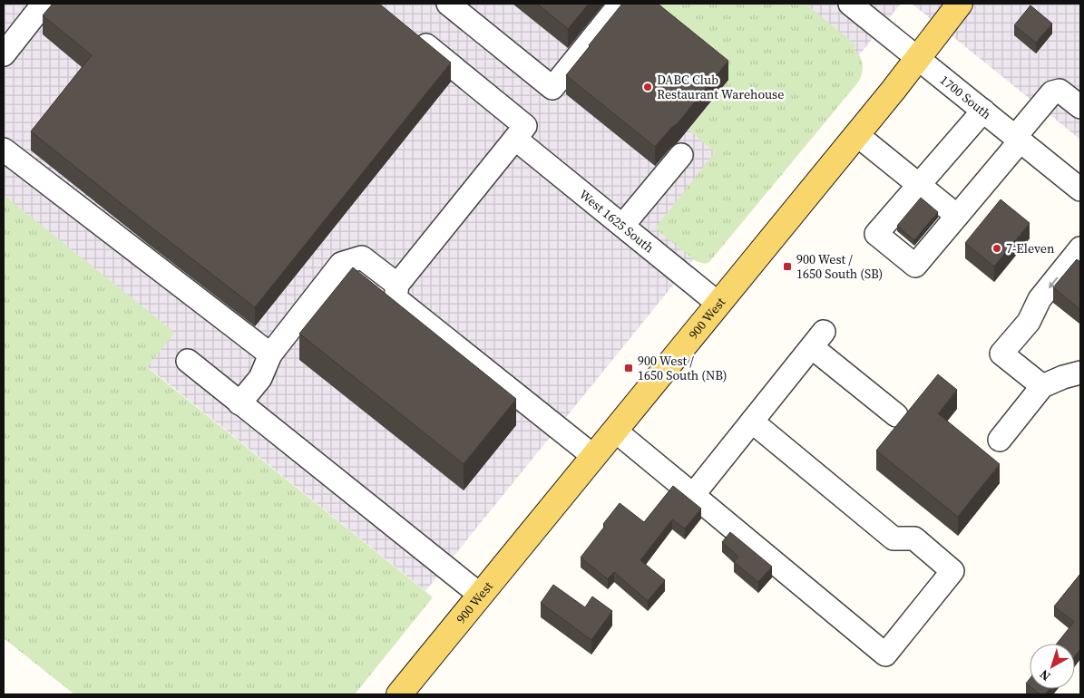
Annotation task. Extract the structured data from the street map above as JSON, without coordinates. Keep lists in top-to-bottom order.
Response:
{
  "streets": {
    "main road": ["900 West"],
    "street": ["1700 South", "West 1625 South"]
  },
  "crossings": [
    ["1700 South", "900 West"],
    ["West 1625 South", "900 West"]
  ],
  "places": {
    "other": ["DABC Club Restaurant Warehouse", "7-Eleven"],
    "transit": ["900 West / 1650 South (SB)", "900 West / 1650 South (NB)"]
  },
  "north": "bottom left"
}
